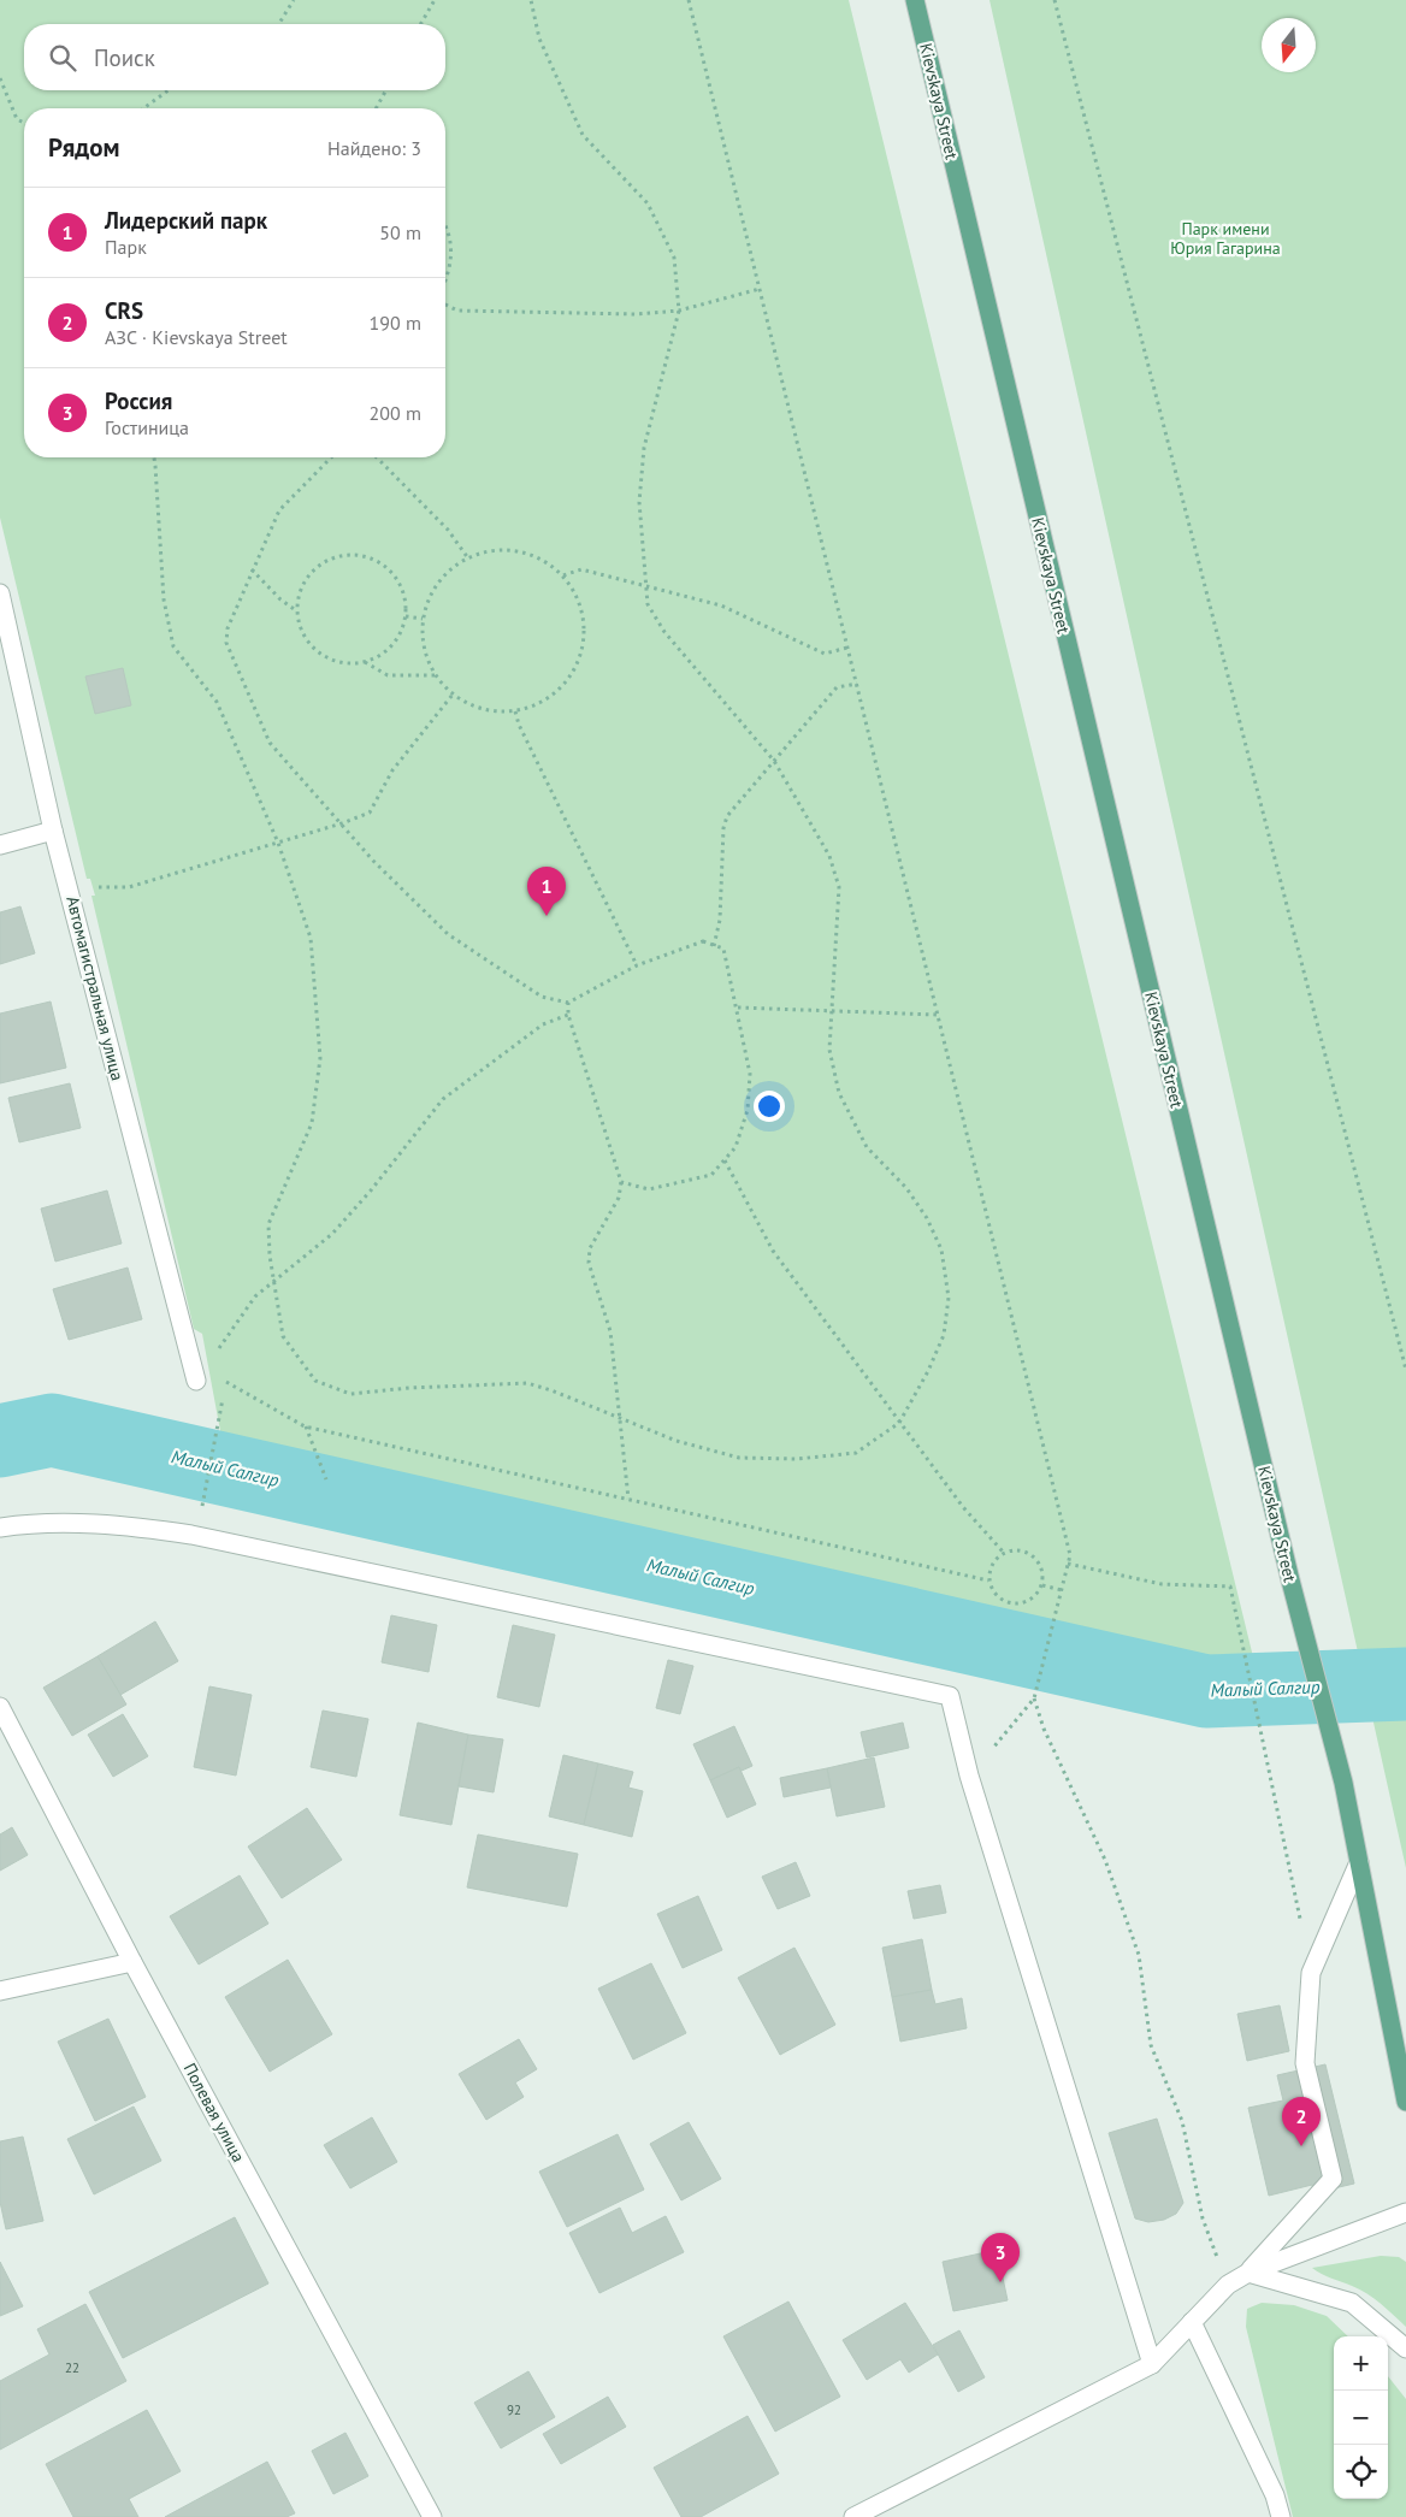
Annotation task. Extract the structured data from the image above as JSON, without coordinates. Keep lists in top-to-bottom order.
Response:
{
  "streets": {
    "main road": ["Kievskaya Street"],
    "street": ["Автомагистральная улица", "Полевая улица"]
  },
  "water": ["Малый Салгир"],
  "parks": ["Парк имени Юрия Гагарина"],
  "house_numbers": ["22", "92"],
  "north": "bottom",
  "page": {
    "search": "Поиск",
    "heading": ["Рядом", "Найдено: 3"],
    "list": [
      {
        "mark": "1",
        "name": "Лидерский парк",
        "note": "Парк",
        "value": "50 m"
      },
      {
        "mark": "2",
        "name": "CRS",
        "note": "АЗС · Kievskaya Street",
        "value": "190 m"
      },
      {
        "mark": "3",
        "name": "Россия",
        "note": "Гостиница",
        "value": "200 m"
      }
    ],
    "pins": ["1", "2", "3"],
    "map_buttons": ["+", "−"]
  }
}
